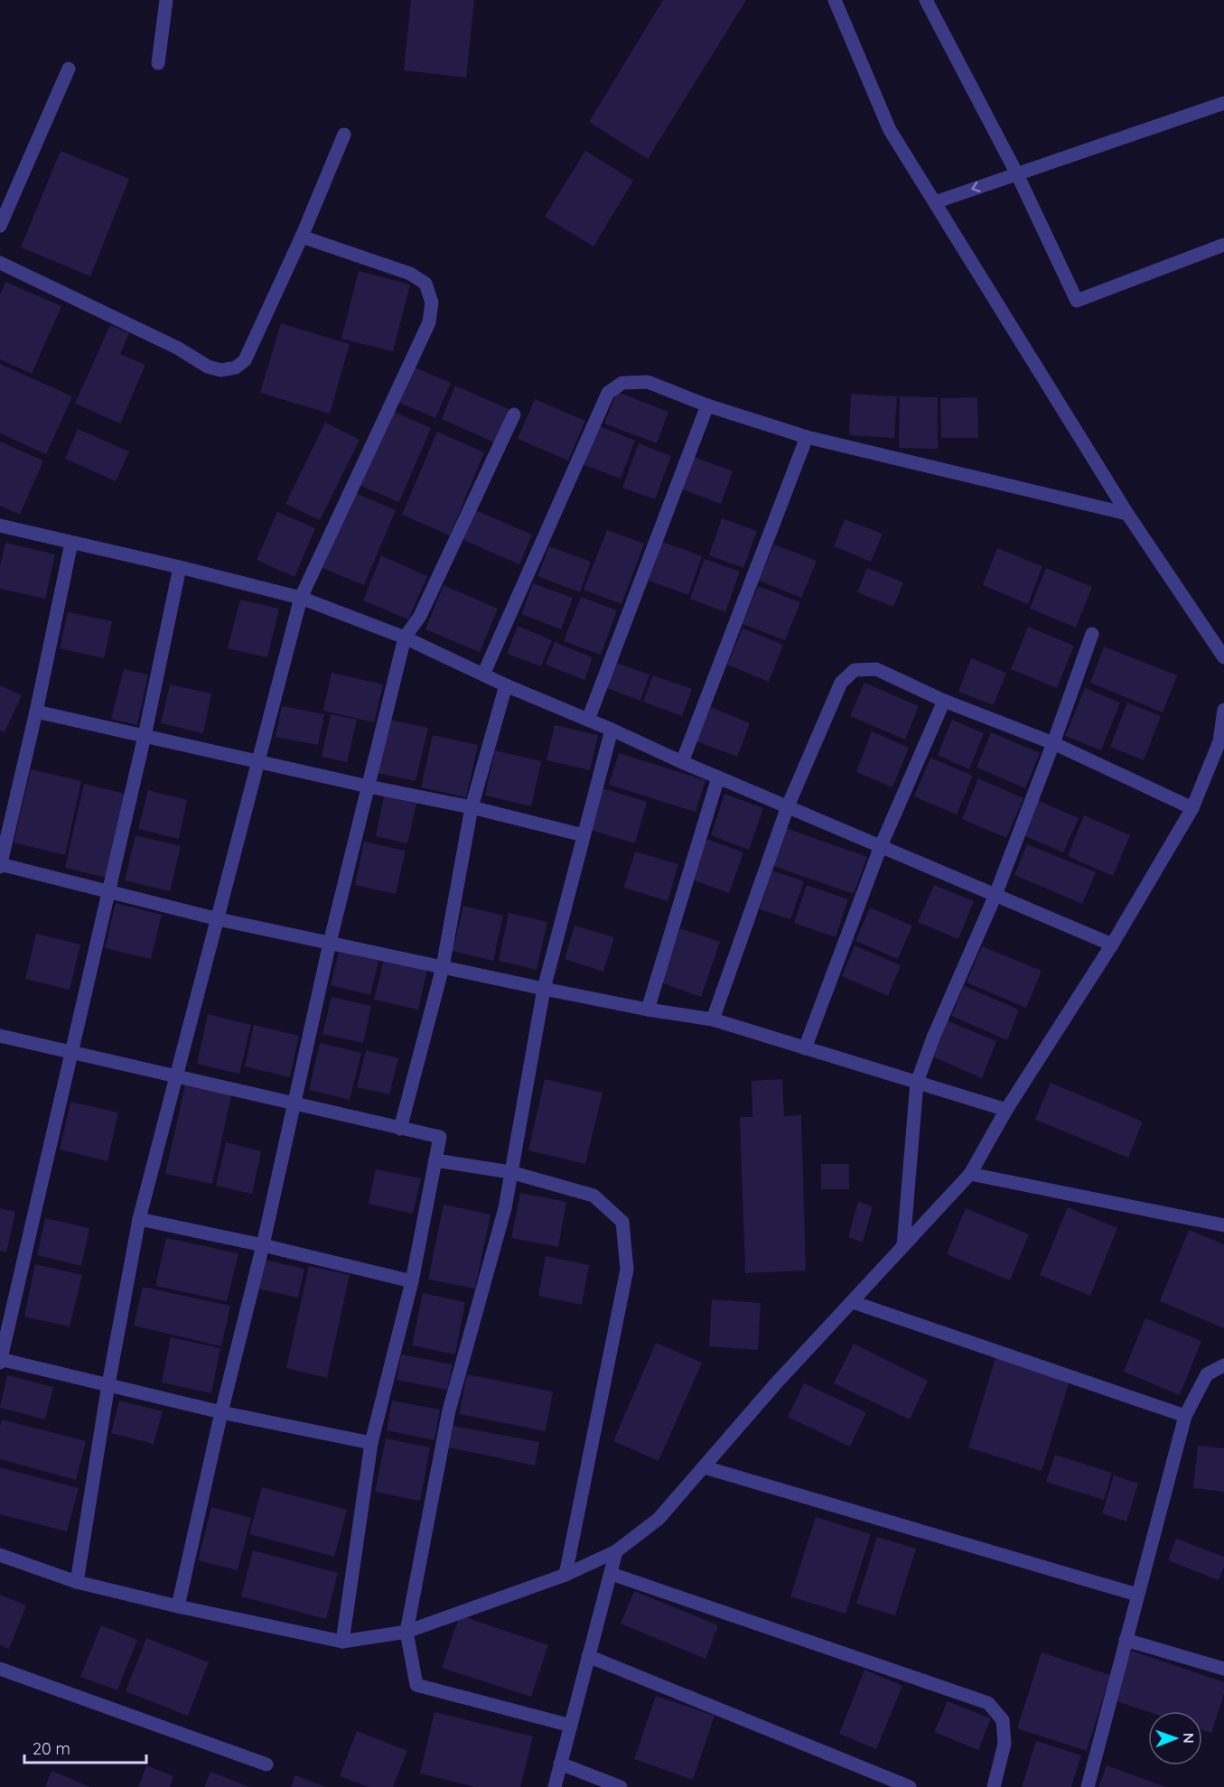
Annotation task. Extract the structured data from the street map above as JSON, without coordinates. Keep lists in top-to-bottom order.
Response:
{
  "scale_bar": "20 m",
  "north": "right"
}
